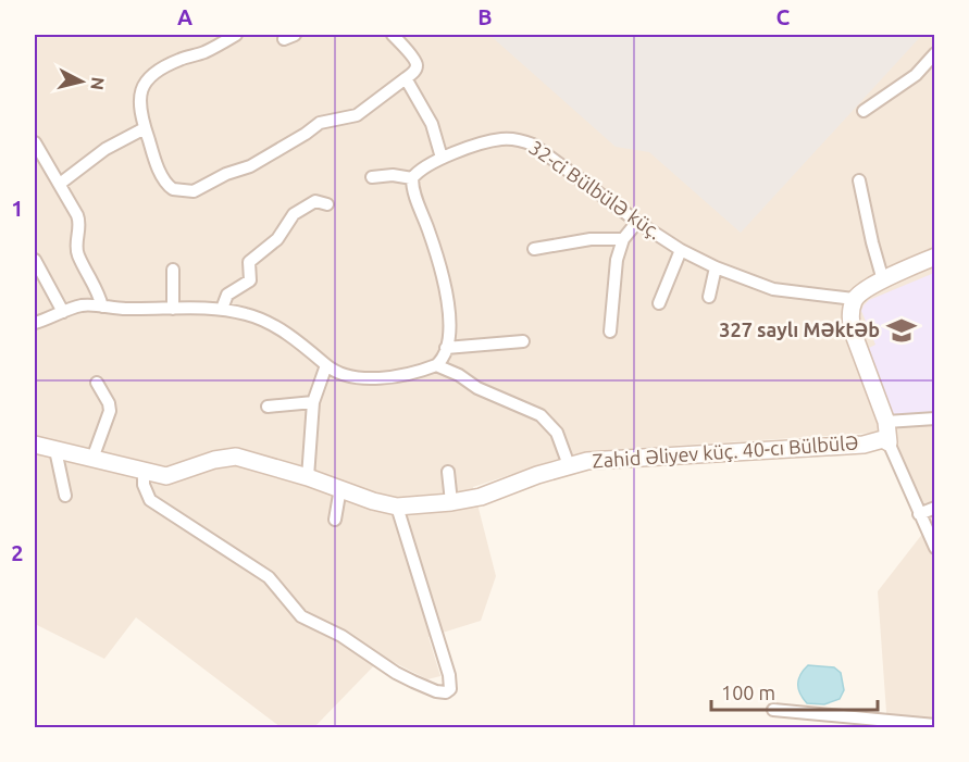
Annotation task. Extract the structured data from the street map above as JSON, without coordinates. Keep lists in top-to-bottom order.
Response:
{
  "streets": {
    "street": ["32-ci Bülbülə küç.", "Zahid Əliyev küç. 40-cı Bülbülə"]
  },
  "places": {
    "school or university": ["327 saylı Məktəb"]
  },
  "scale_bar": "100 m",
  "north": "right",
  "grid": {
    "columns": ["A", "B", "C"],
    "rows": ["1", "2"]
  }
}
